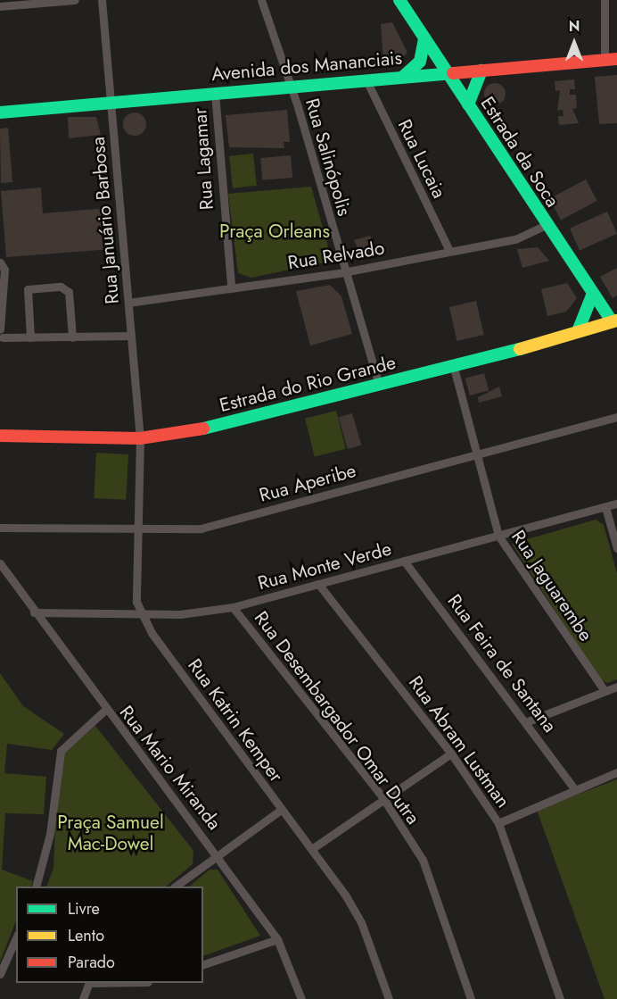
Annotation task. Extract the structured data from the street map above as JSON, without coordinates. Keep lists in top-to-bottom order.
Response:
{
  "streets": {
    "street": [
      "Avenida dos Mananciais",
      "Estrada da Soca",
      "Rua Salinópolis",
      "Rua Lagamar",
      "Rua Lucaia",
      "Rua Januário Barbosa",
      "Rua Relvado",
      "Estrada do Rio Grande",
      "Rua Aperibe",
      "Rua Monte Verde",
      "Rua Jaguarembe",
      "Rua Feira de Santana",
      "Rua Desembargador Omar Dutra",
      "Rua Katrin Kemper",
      "Rua Abram Lustman",
      "Rua Mario Miranda"
    ]
  },
  "crossings": [
    ["Avenida dos Mananciais", "Estrada da Soca"],
    ["Avenida dos Mananciais", "Rua Salinópolis"],
    ["Avenida dos Mananciais", "Rua Lagamar"],
    ["Avenida dos Mananciais", "Rua Lucaia"],
    ["Avenida dos Mananciais", "Rua Januário Barbosa"],
    ["Estrada da Soca", "Rua Relvado"],
    ["Estrada da Soca", "Estrada do Rio Grande"],
    ["Rua Salinópolis", "Rua Relvado"],
    ["Rua Salinópolis", "Estrada do Rio Grande"],
    ["Rua Lagamar", "Rua Relvado"],
    ["Rua Lucaia", "Rua Relvado"],
    ["Rua Januário Barbosa", "Rua Relvado"],
    ["Rua Januário Barbosa", "Estrada do Rio Grande"],
    ["Estrada do Rio Grande", "Rua Jaguarembe"],
    ["Rua Aperibe", "Rua Jaguarembe"],
    ["Rua Monte Verde", "Rua Jaguarembe"],
    ["Rua Monte Verde", "Rua Feira de Santana"],
    ["Rua Monte Verde", "Rua Desembargador Omar Dutra"],
    ["Rua Monte Verde", "Rua Katrin Kemper"],
    ["Rua Monte Verde", "Rua Abram Lustman"],
    ["Rua Monte Verde", "Rua Mario Miranda"]
  ],
  "parks": ["Praça Orleans", "Praça Samuel Mac-Dowel"],
  "legend": ["Livre", "Lento", "Parado"],
  "north": "top"
}
